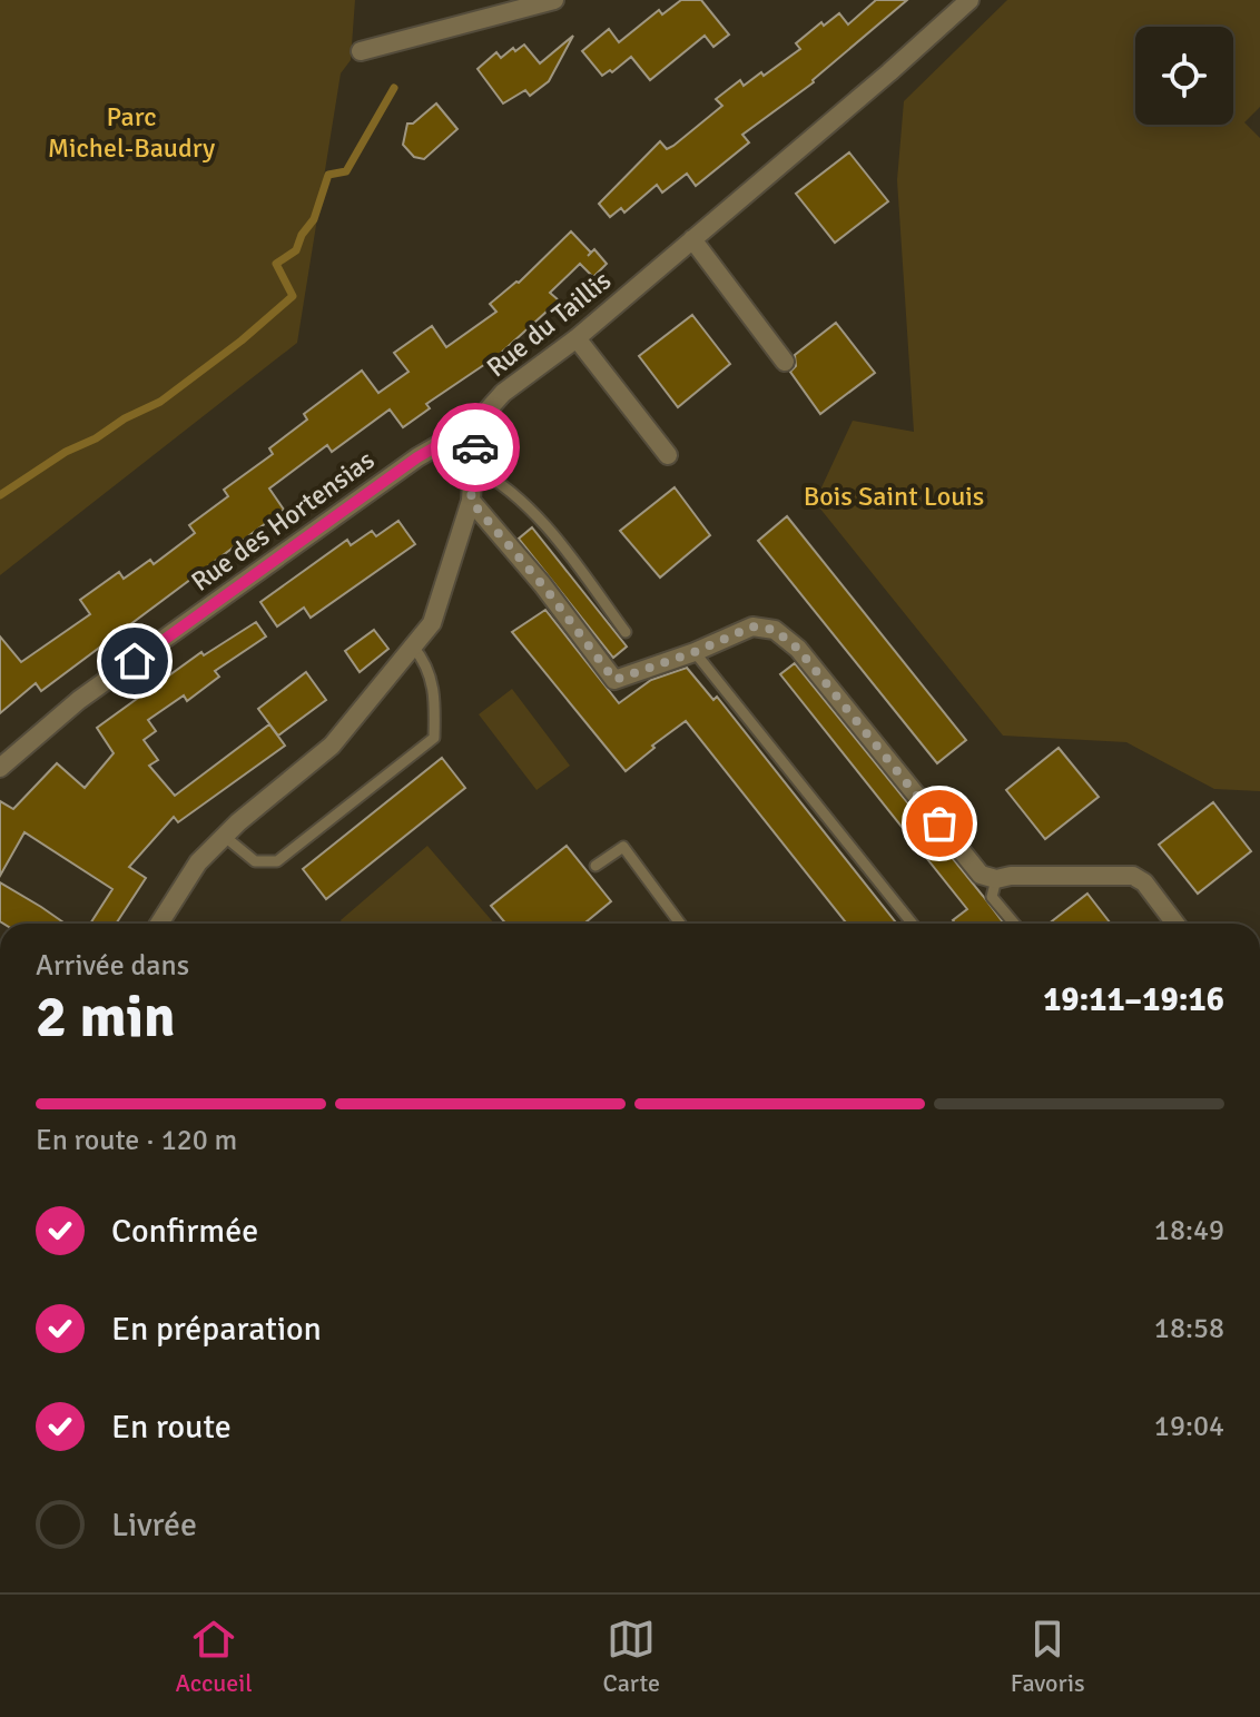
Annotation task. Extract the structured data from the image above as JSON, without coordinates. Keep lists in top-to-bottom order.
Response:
{
  "streets": {
    "street": ["Rue du Taillis", "Rue des Hortensias"]
  },
  "crossings": [
    ["Rue du Taillis", "Rue des Hortensias"]
  ],
  "parks": ["Parc Michel-Baudry", "Bois Saint Louis"],
  "page": {
    "heading": ["2 min", "Arrivée dans", "19:11–19:16"],
    "bar": "En route · 120 m",
    "list": [
      ["Confirmée", "18:49"],
      ["En préparation", "18:58"],
      ["En route", "19:04"],
      "Livrée"
    ],
    "tabs": ["Accueil", "Carte", "Favoris"]
  }
}
